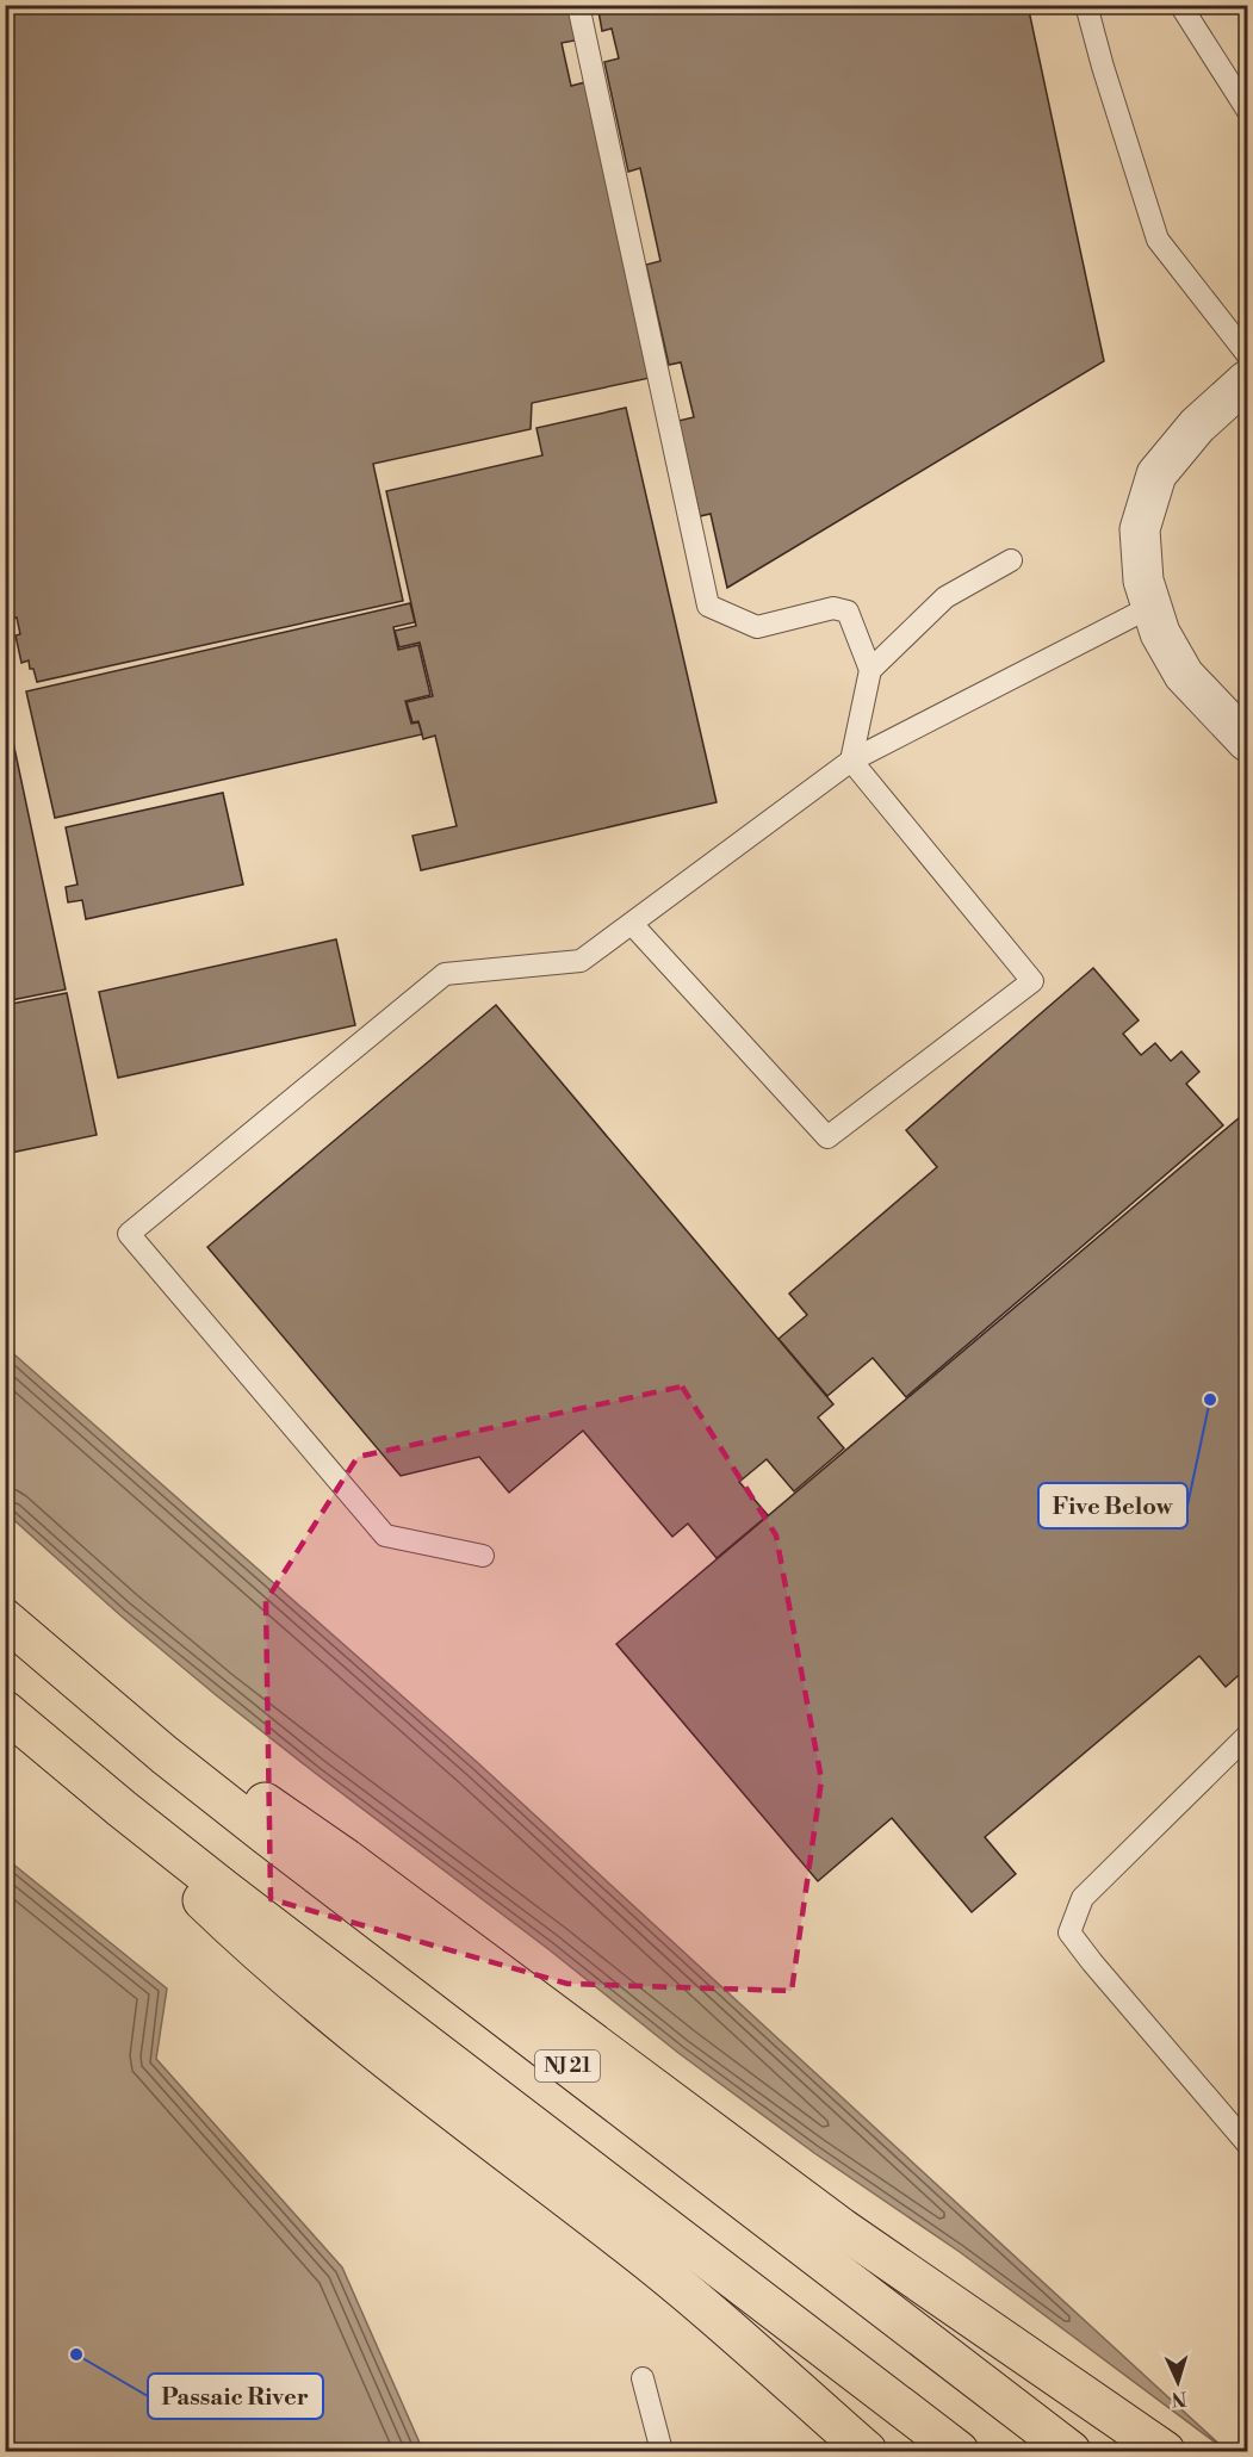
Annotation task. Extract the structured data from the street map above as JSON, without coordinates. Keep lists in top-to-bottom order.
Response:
{
  "streets": {
    "highway": ["NJ 21"]
  },
  "places": ["Five Below", "Passaic River"],
  "north": "bottom"
}
